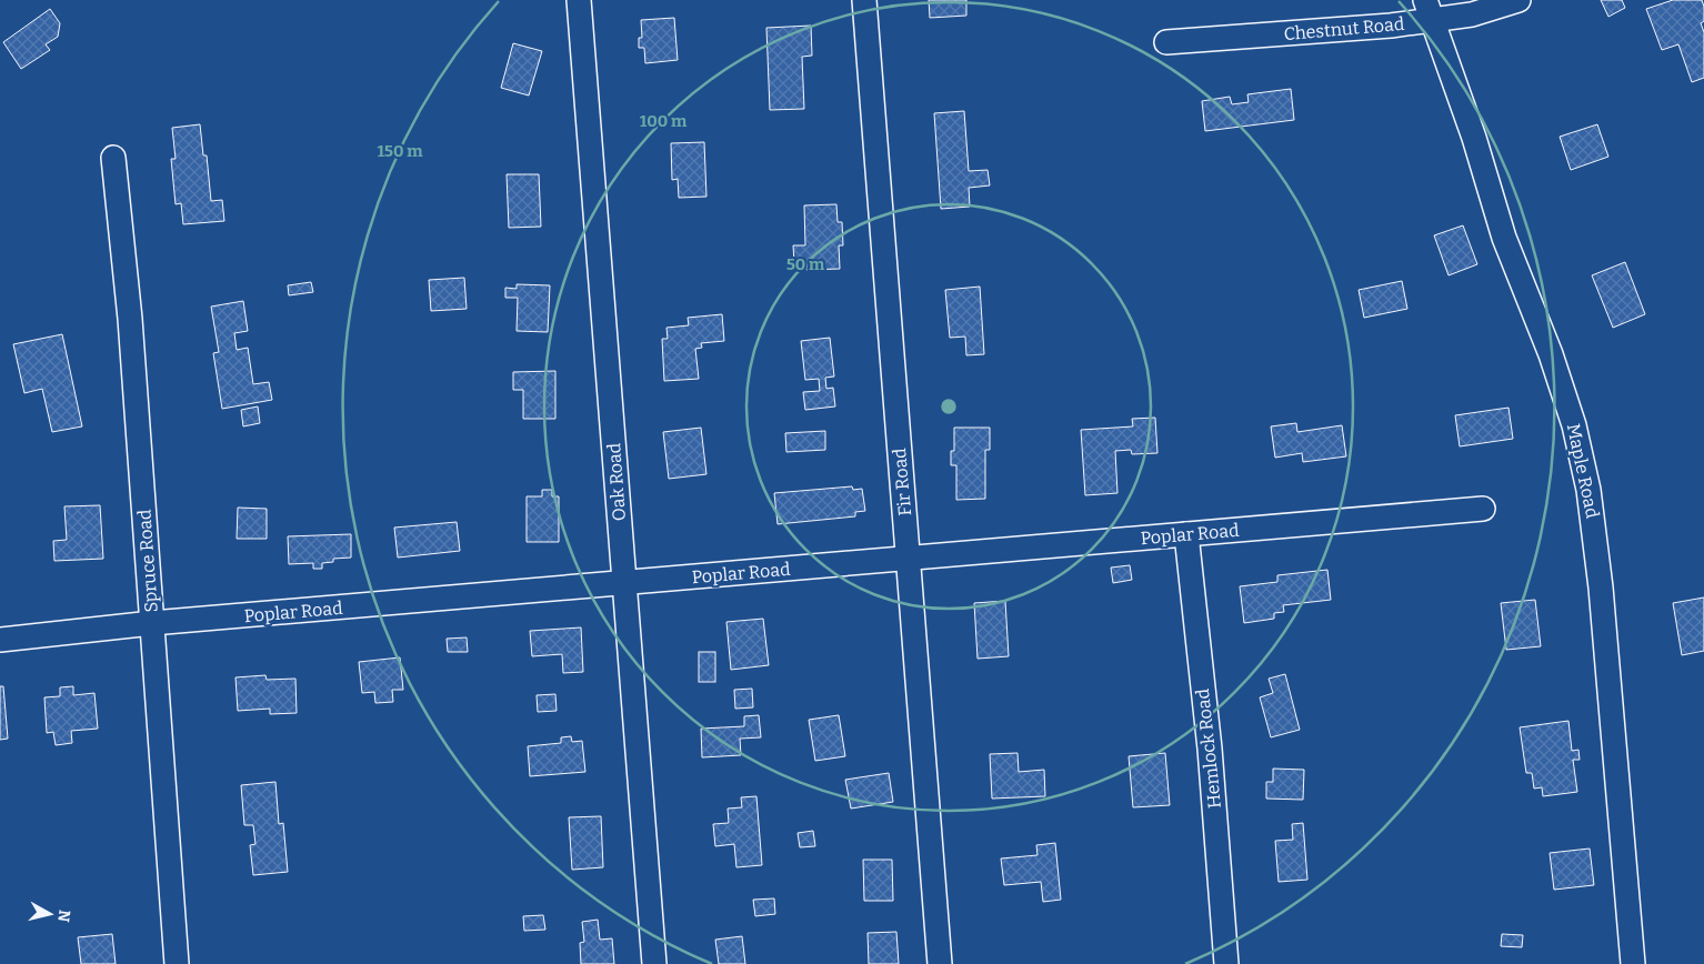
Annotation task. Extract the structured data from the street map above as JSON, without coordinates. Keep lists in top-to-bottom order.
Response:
{
  "streets": {
    "street": [
      "Chestnut Road",
      "Maple Road",
      "Oak Road",
      "Fir Road",
      "Poplar Road",
      "Spruce Road",
      "Hemlock Road"
    ]
  },
  "crossings": [
    ["Chestnut Road", "Maple Road"],
    ["Oak Road", "Poplar Road"],
    ["Fir Road", "Poplar Road"],
    ["Poplar Road", "Spruce Road"],
    ["Poplar Road", "Hemlock Road"]
  ],
  "north": "right",
  "rings": ["100 m", "150 m", "50 m"]
}
